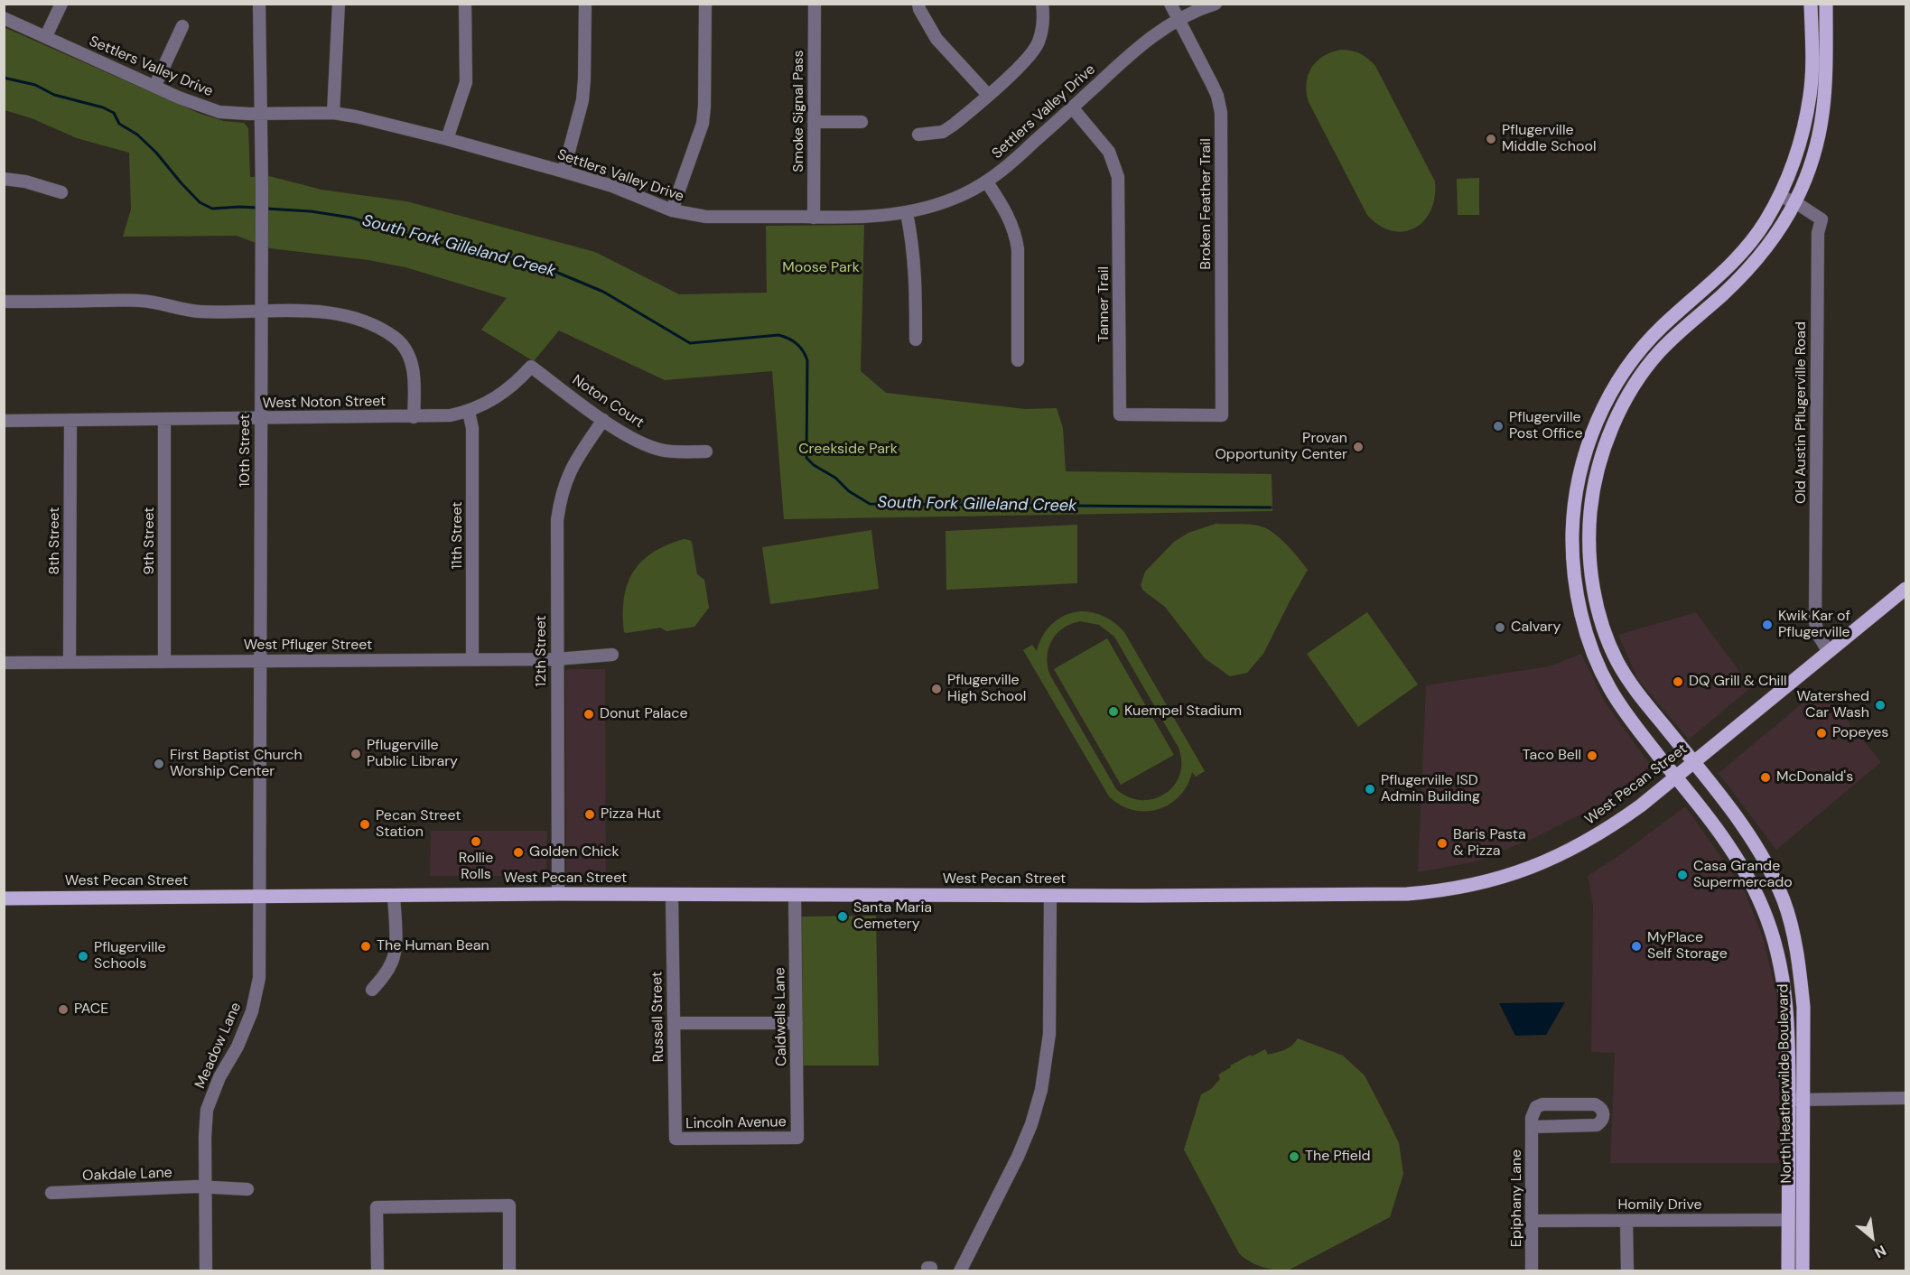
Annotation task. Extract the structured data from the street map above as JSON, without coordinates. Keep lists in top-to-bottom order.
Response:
{
  "streets": {
    "main road": ["West Pecan Street", "North Heatherwilde Boulevard"],
    "street": [
      "Settlers Valley Drive",
      "Smoke Signal Pass",
      "Broken Feather Trail",
      "Tanner Trail",
      "Noton Court",
      "West Noton Street",
      "Old Austin Pflugerville Road",
      "10th Street",
      "11th Street",
      "8th Street",
      "9th Street",
      "West Pfluger Street",
      "12th Street",
      "Russell Street",
      "Caldwells Lane",
      "Meadow Lane",
      "Lincoln Avenue",
      "Oakdale Lane",
      "Epiphany Lane",
      "Homily Drive"
    ]
  },
  "crossings": [
    ["Settlers Valley Drive", "Smoke Signal Pass"],
    ["Settlers Valley Drive", "Broken Feather Trail"],
    ["Settlers Valley Drive", "Tanner Trail"],
    ["Settlers Valley Drive", "10th Street"],
    ["Broken Feather Trail", "Tanner Trail"],
    ["Noton Court", "West Noton Street"],
    ["Noton Court", "12th Street"],
    ["West Noton Street", "10th Street"],
    ["West Noton Street", "11th Street"],
    ["West Noton Street", "8th Street"],
    ["West Noton Street", "9th Street"],
    ["Old Austin Pflugerville Road", "West Pecan Street"],
    ["Old Austin Pflugerville Road", "North Heatherwilde Boulevard"],
    ["10th Street", "West Pfluger Street"],
    ["10th Street", "West Pecan Street"],
    ["10th Street", "Meadow Lane"],
    ["11th Street", "West Pfluger Street"],
    ["8th Street", "West Pfluger Street"],
    ["9th Street", "West Pfluger Street"],
    ["West Pfluger Street", "12th Street"],
    ["12th Street", "West Pecan Street"],
    ["West Pecan Street", "Russell Street"],
    ["West Pecan Street", "Caldwells Lane"],
    ["West Pecan Street", "Meadow Lane"],
    ["West Pecan Street", "North Heatherwilde Boulevard"],
    ["Russell Street", "Lincoln Avenue"],
    ["Caldwells Lane", "Lincoln Avenue"],
    ["Meadow Lane", "Oakdale Lane"],
    ["North Heatherwilde Boulevard", "Homily Drive"],
    ["Epiphany Lane", "Homily Drive"]
  ],
  "water": ["South Fork Gilleland Creek"],
  "parks": ["Moose Park", "Creekside Park"],
  "places": [
    "Pflugerville Middle School",
    "Pflugerville Post Office",
    "Provan Opportunity Center",
    "Kwik Kar of Pflugerville",
    "Calvary",
    "DQ Grill & Chill",
    "Pflugerville High School",
    "Watershed Car Wash",
    "Kuempel Stadium",
    "Donut Palace",
    "Popeyes",
    "Pflugerville Public Library",
    "Taco Bell",
    "First Baptist Church Worship Center",
    "McDonald's",
    "Pflugerville ISD Admin Building",
    "Pizza Hut",
    "Pecan Street Station",
    "Rollie Rolls",
    "Baris Pasta & Pizza",
    "Golden Chick",
    "Casa Grande Supermercado",
    "Santa Maria Cemetery",
    "The Human Bean",
    "MyPlace Self Storage",
    "Pflugerville Schools",
    "PACE",
    "The Pfield"
  ],
  "north": "bottom right"
}
